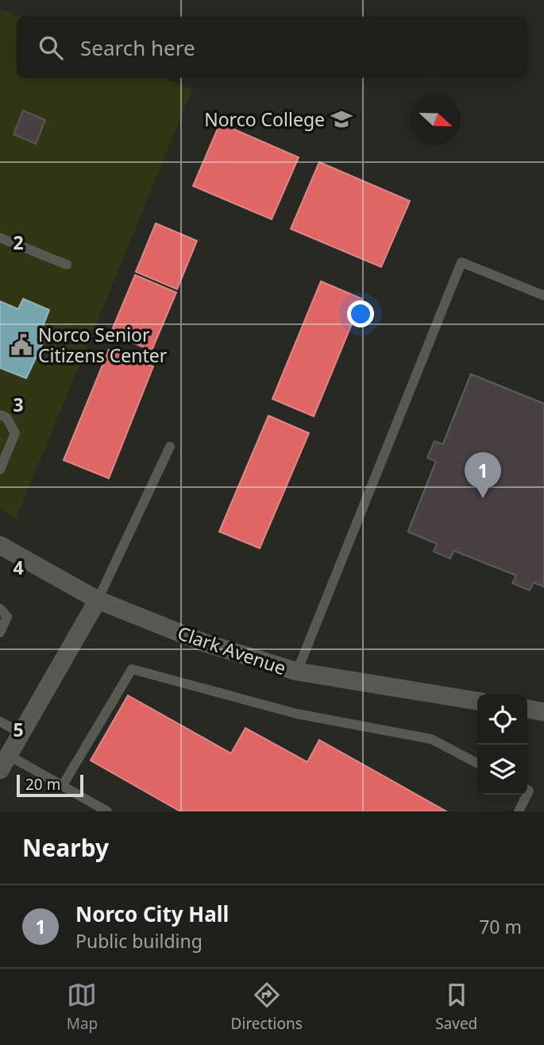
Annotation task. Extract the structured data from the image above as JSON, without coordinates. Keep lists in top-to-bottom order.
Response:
{
  "streets": {
    "street": ["Clark Avenue"]
  },
  "places": {
    "school or university": ["Norco College"],
    "public building": ["Norco Senior Citizens Center"]
  },
  "scale_bar": "20 m",
  "north": "right",
  "page": {
    "search": "Search here",
    "pins": "1",
    "scale": "20 m",
    "heading": "Nearby",
    "list": [
      {
        "mark": "1",
        "name": "Norco City Hall",
        "note": "Public building",
        "value": "70 m"
      }
    ],
    "nav": ["Map", "Directions", "Saved"]
  },
  "grid": {
    "rows": [
      "2",
      "3",
      "4",
      "5"
    ]
  }
}
